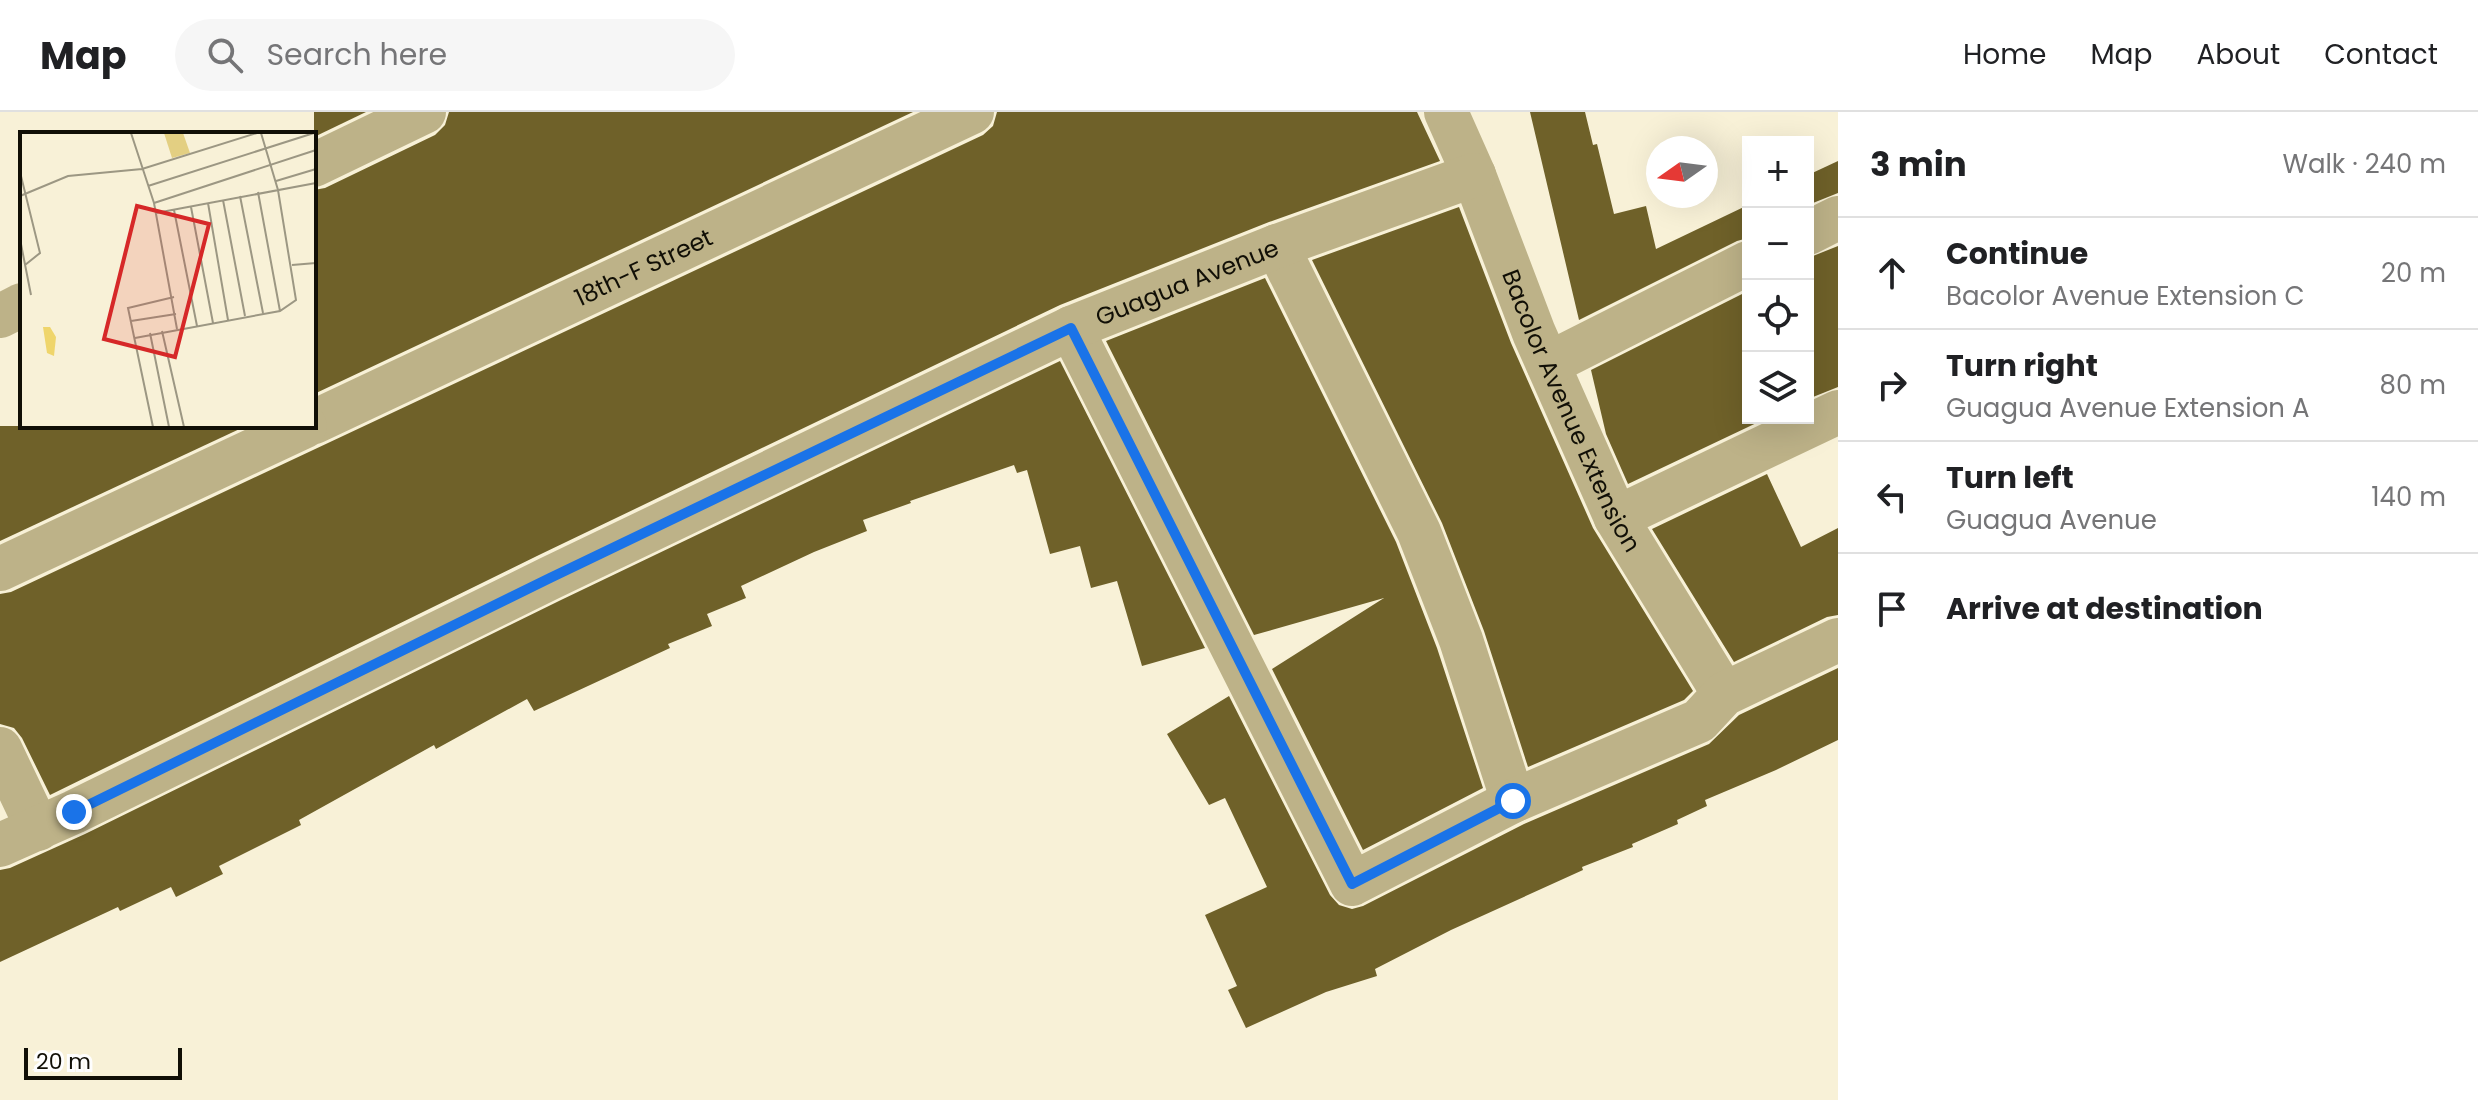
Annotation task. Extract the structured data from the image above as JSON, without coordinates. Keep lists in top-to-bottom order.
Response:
{
  "streets": {
    "street": ["18th-F Street", "Guagua Avenue", "Bacolor Avenue Extension"]
  },
  "crossings": [
    ["Guagua Avenue", "Bacolor Avenue Extension"]
  ],
  "scale_bar": "20 m",
  "north": "left",
  "page": {
    "header": "Map",
    "search": "Search here",
    "nav": [
      "Home",
      "Map",
      "About",
      "Contact"
    ],
    "heading": ["3 min", "Walk · 240 m"],
    "map_buttons": ["+", "−"],
    "list": [
      ["Continue", "Bacolor Avenue Extension C", "20 m"],
      ["Turn right", "Guagua Avenue Extension A", "80 m"],
      ["Turn left", "Guagua Avenue", "140 m"],
      "Arrive at destination"
    ],
    "scale": "20 m"
  }
}
